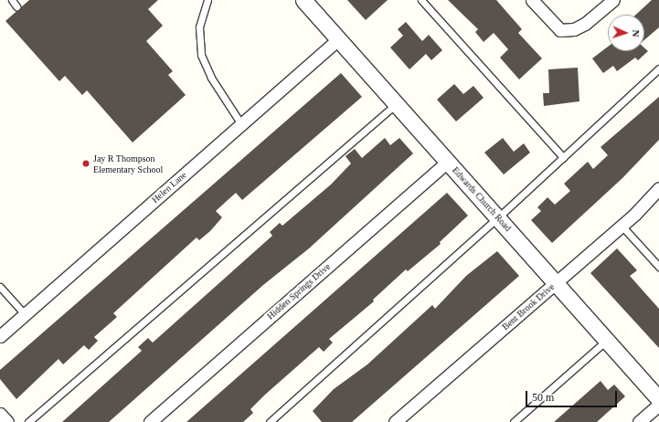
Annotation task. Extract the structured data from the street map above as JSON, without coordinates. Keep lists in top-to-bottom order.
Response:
{
  "streets": {
    "street": [
      "Helen Lane",
      "Edwards Church Road",
      "Hidden Springs Drive",
      "Bent Brook Drive"
    ]
  },
  "crossings": [
    ["Helen Lane", "Edwards Church Road"],
    ["Edwards Church Road", "Hidden Springs Drive"],
    ["Edwards Church Road", "Bent Brook Drive"]
  ],
  "places": ["Jay R Thompson Elementary School"],
  "scale_bar": "50 m",
  "north": "right"
}
